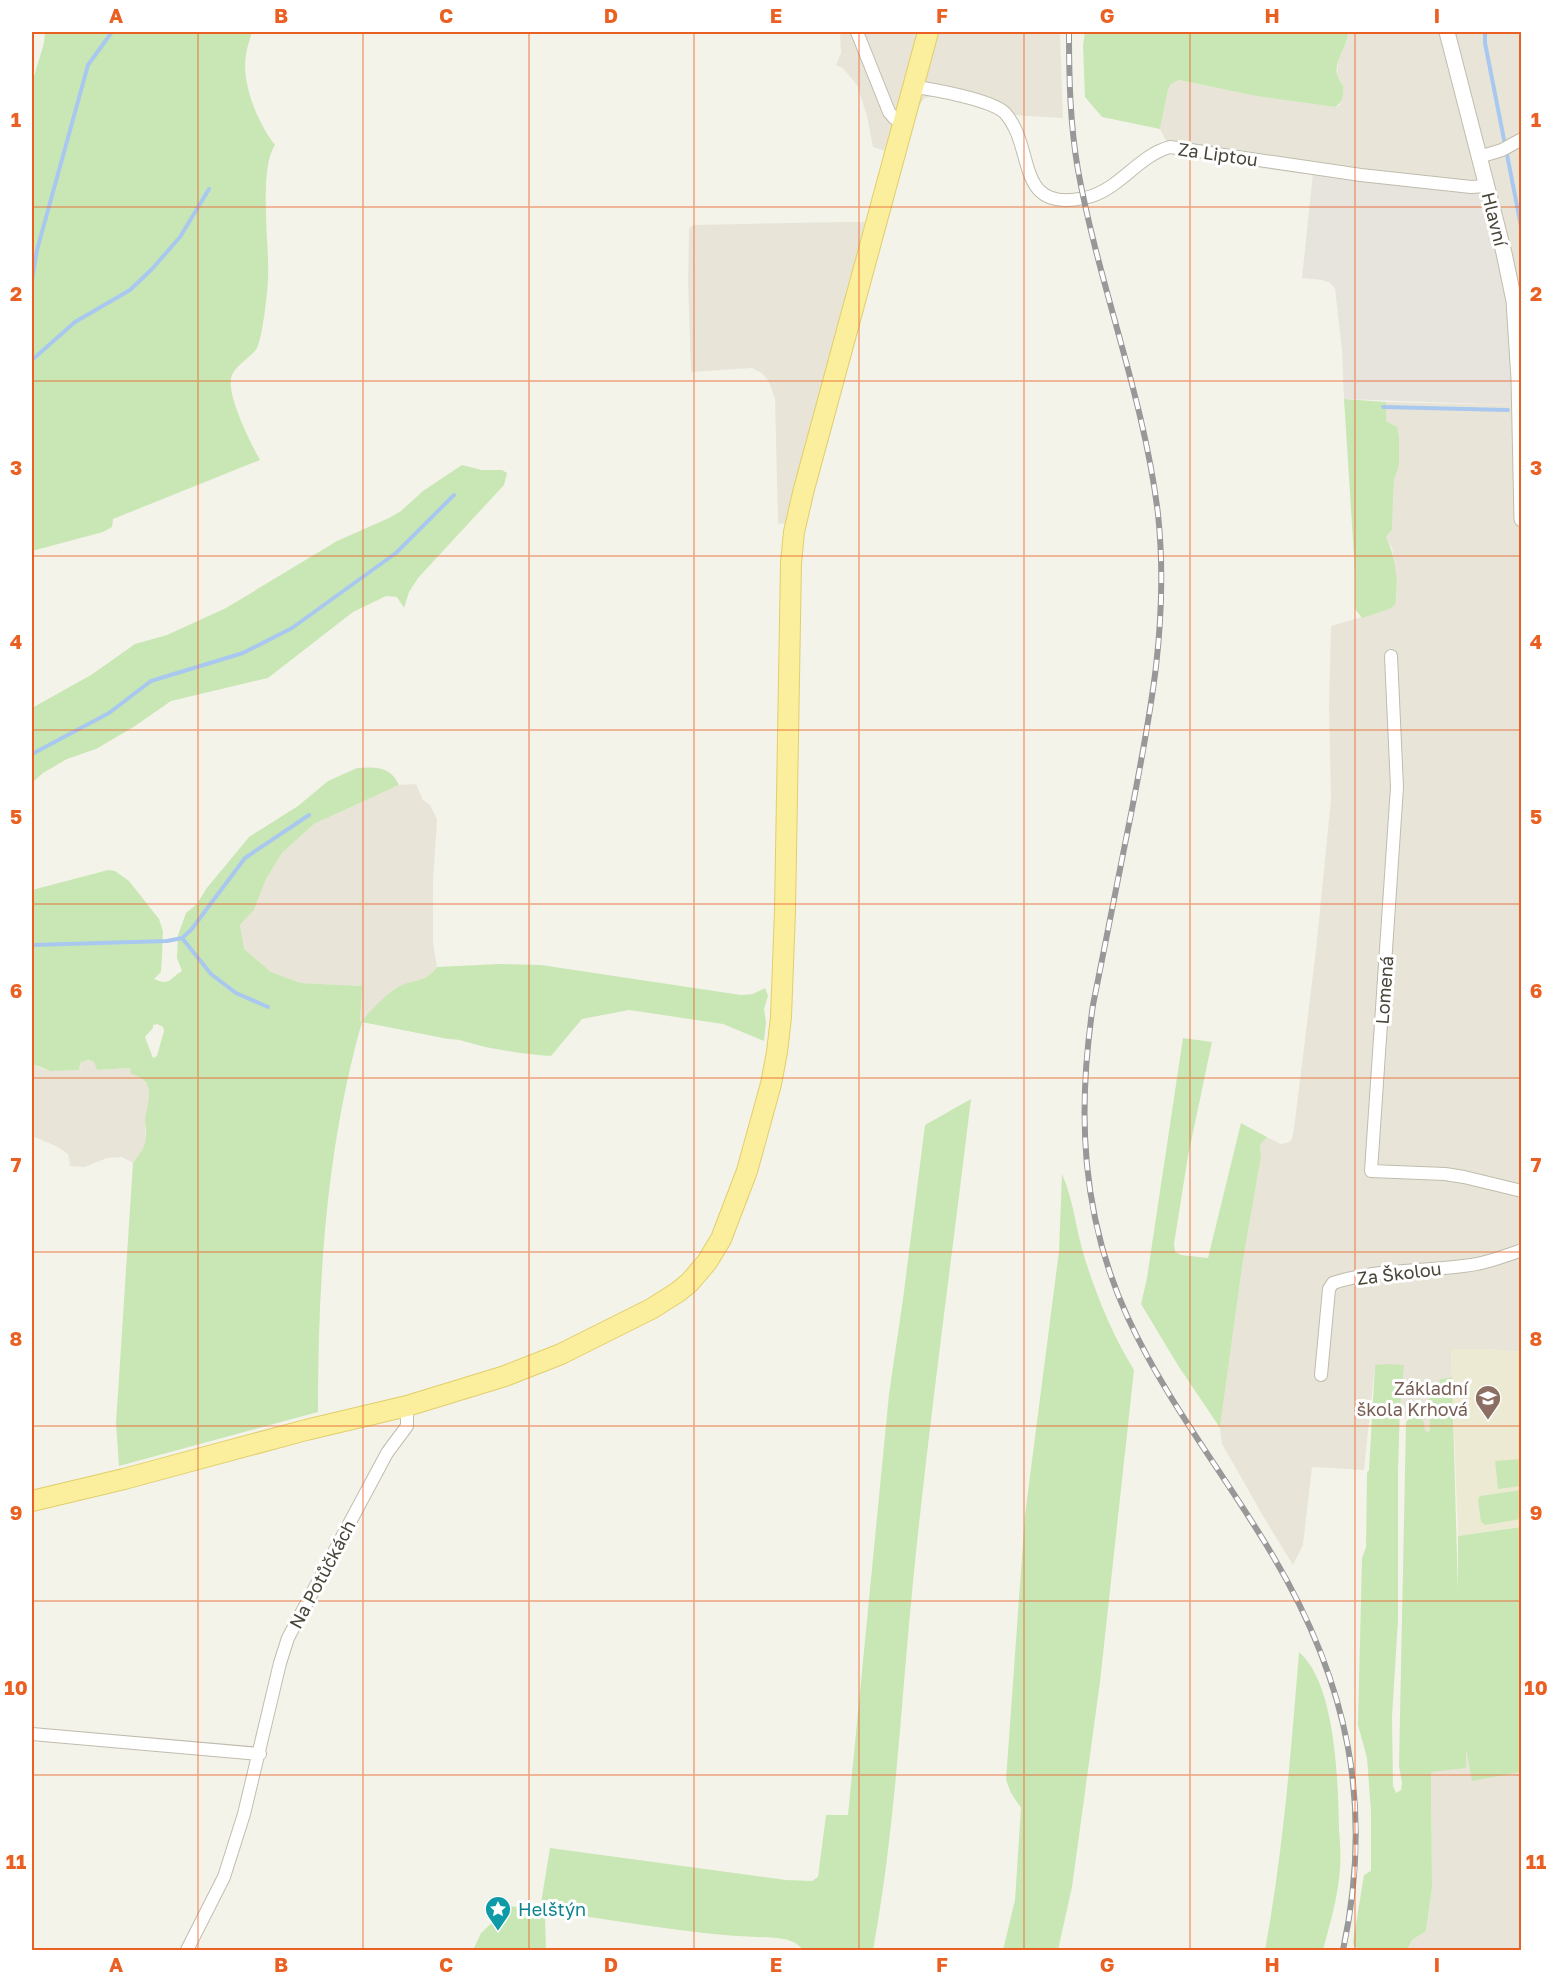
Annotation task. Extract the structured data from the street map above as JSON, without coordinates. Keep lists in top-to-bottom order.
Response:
{
  "streets": {
    "street": [
      "Za Liptou",
      "Hlavní",
      "Lomená",
      "Za Školou",
      "Na Potůčkách"
    ]
  },
  "crossings": [
    ["Za Liptou", "Hlavní"]
  ],
  "places": {
    "school or university": ["Základní škola Krhová"],
    "place": ["Helštýn"]
  },
  "grid": {
    "columns": [
      "A",
      "B",
      "C",
      "D",
      "E",
      "F",
      "G",
      "H",
      "I"
    ],
    "rows": [
      "1",
      "2",
      "3",
      "4",
      "5",
      "6",
      "7",
      "8",
      "9",
      "10",
      "11"
    ]
  }
}
